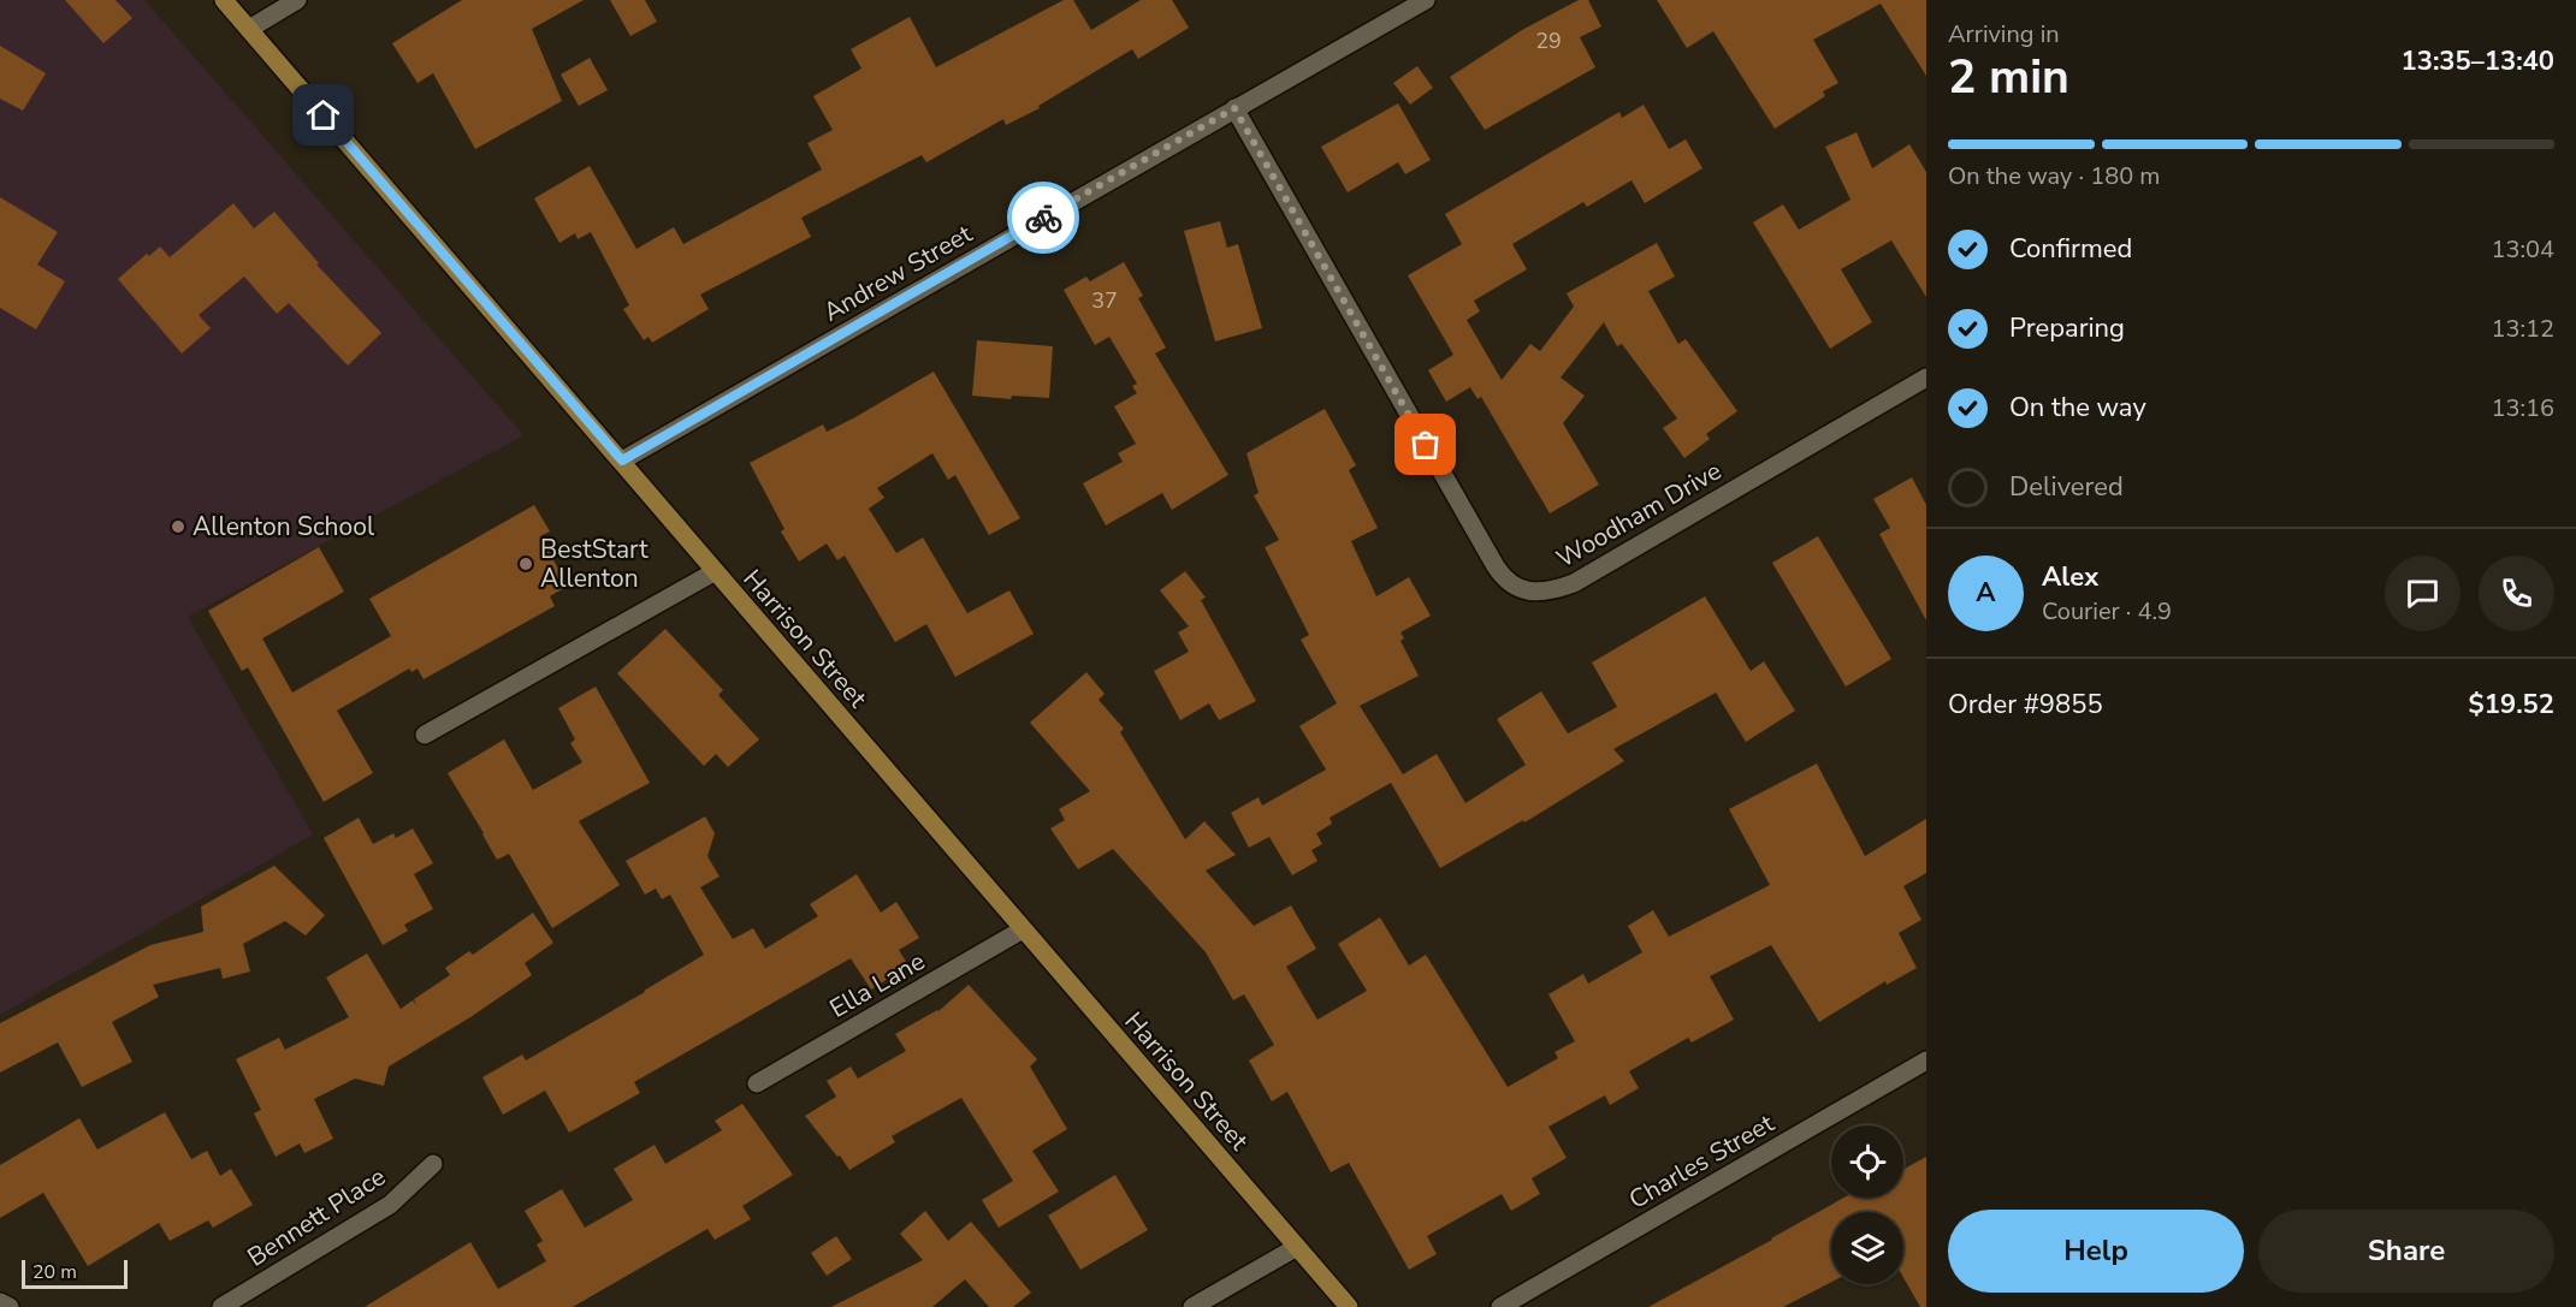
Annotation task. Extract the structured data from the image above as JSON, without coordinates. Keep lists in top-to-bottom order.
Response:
{
  "streets": {
    "street": [
      "Andrew Street",
      "Woodham Drive",
      "Harrison Street",
      "Ella Lane",
      "Charles Street",
      "Bennett Place"
    ]
  },
  "crossings": [
    ["Andrew Street", "Woodham Drive"],
    ["Andrew Street", "Harrison Street"],
    ["Harrison Street", "Ella Lane"]
  ],
  "places": ["Allenton School", "BestStart Allenton"],
  "house_numbers": ["29", "37"],
  "scale_bar": "20 m",
  "page": {
    "heading": ["2 min", "Arriving in", "13:35–13:40"],
    "panel": [
      "Alex",
      "Courier · 4.9",
      "Order #9855",
      "$19.52"
    ],
    "bar": "On the way · 180 m",
    "list": [
      ["Confirmed", "13:04"],
      ["Preparing", "13:12"],
      ["On the way", "13:16"],
      "Delivered"
    ],
    "round": "A",
    "buttons": ["Help", "Share"],
    "scale": "20 m"
  }
}
